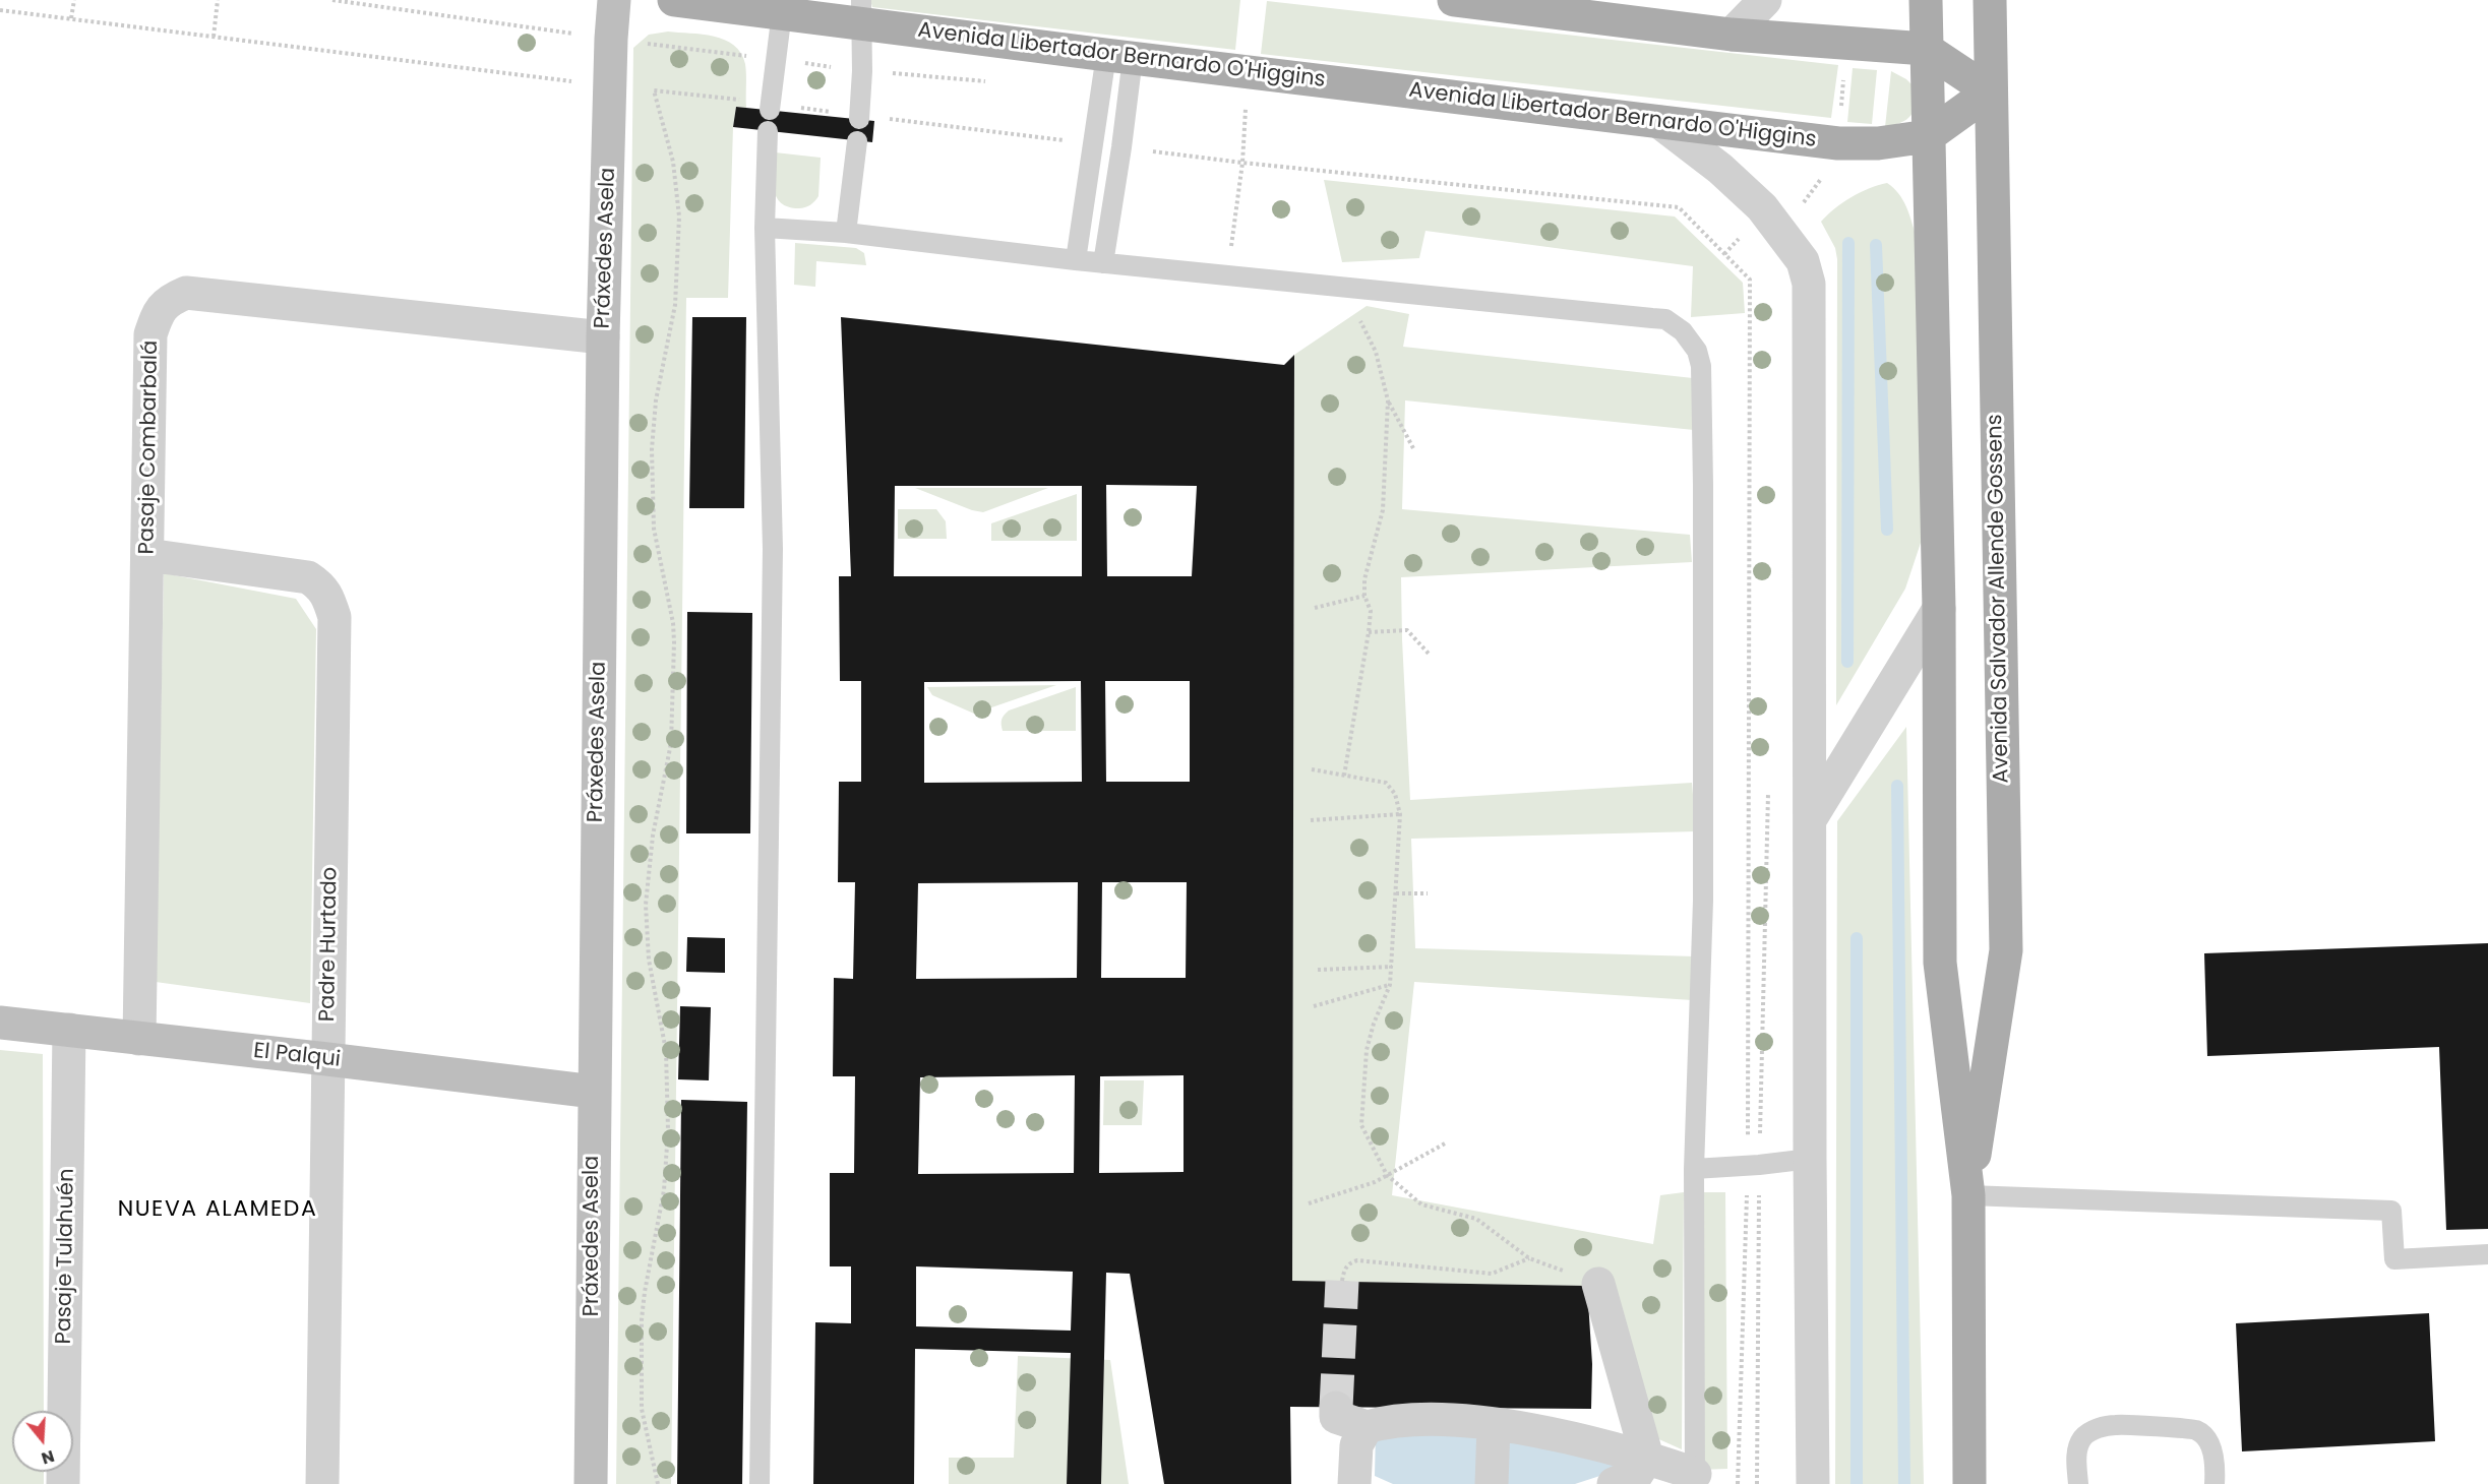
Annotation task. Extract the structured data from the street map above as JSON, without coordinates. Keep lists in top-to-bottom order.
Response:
{
  "streets": {
    "main road": ["Avenida Libertador Bernardo O'Higgins", "Avenida Salvador Allende Gossens"],
    "street": [
      "Práxedes Asela",
      "Pasaje Combarbalá",
      "Padre Hurtado",
      "El Palqui",
      "Pasaje Tulahuén"
    ]
  },
  "crossings": [
    ["Avenida Libertador Bernardo O'Higgins", "Avenida Salvador Allende Gossens"],
    ["Práxedes Asela", "Pasaje Combarbalá"],
    ["Práxedes Asela", "El Palqui"],
    ["Pasaje Combarbalá", "Padre Hurtado"],
    ["Pasaje Combarbalá", "El Palqui"],
    ["Padre Hurtado", "El Palqui"],
    ["El Palqui", "Pasaje Tulahuén"]
  ],
  "districts": ["NUEVA ALAMEDA"],
  "north": "bottom"
}
